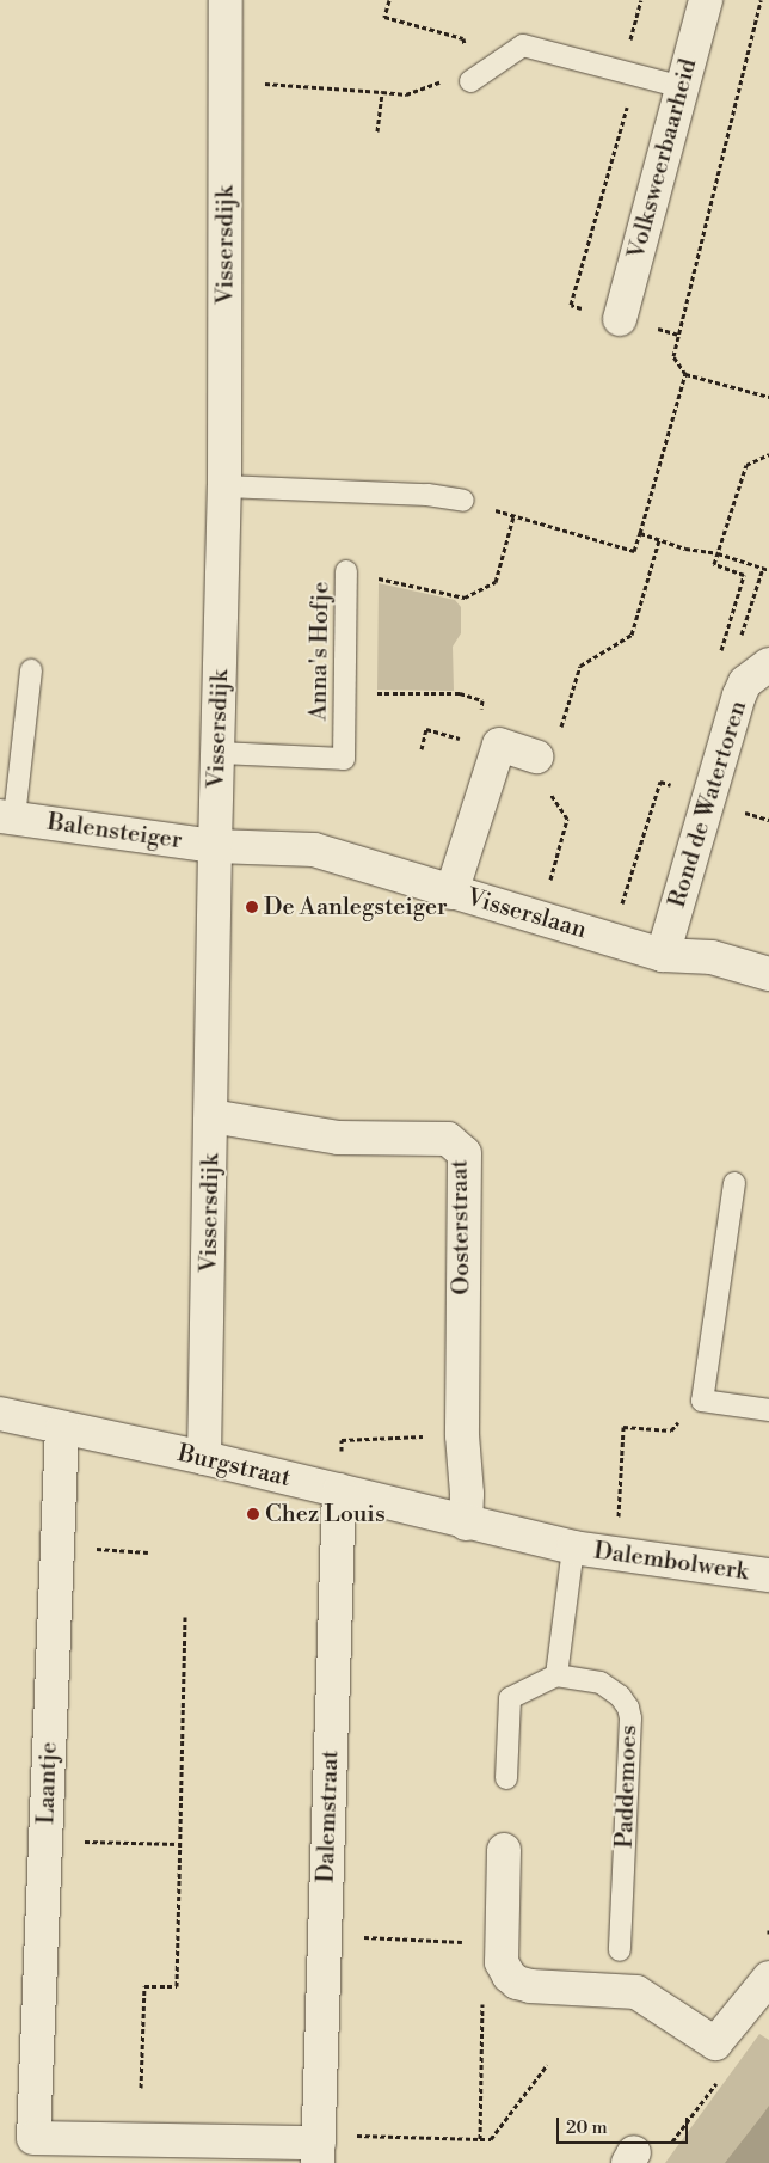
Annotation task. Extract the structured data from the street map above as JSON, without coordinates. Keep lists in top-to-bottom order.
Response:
{
  "streets": {
    "street": [
      "Volksweerbaarheid",
      "Vissersdijk",
      "Rond de Watertoren",
      "Balensteiger",
      "Visserslaan",
      "Oosterstraat",
      "Burgstraat",
      "Dalembolwerk",
      "Laantje",
      "Dalemstraat"
    ],
    "lane": ["Anna's Hofje", "Paddemoes"]
  },
  "crossings": [
    ["Vissersdijk", "Anna's Hofje"],
    ["Vissersdijk", "Balensteiger"],
    ["Vissersdijk", "Visserslaan"],
    ["Vissersdijk", "Oosterstraat"],
    ["Vissersdijk", "Burgstraat"],
    ["Rond de Watertoren", "Visserslaan"],
    ["Balensteiger", "Visserslaan"],
    ["Oosterstraat", "Burgstraat"],
    ["Burgstraat", "Dalembolwerk"],
    ["Burgstraat", "Laantje"],
    ["Burgstraat", "Dalemstraat"],
    ["Laantje", "Dalemstraat"]
  ],
  "places": ["De Aanlegsteiger", "Chez Louis"],
  "scale_bar": "20 m"
}
